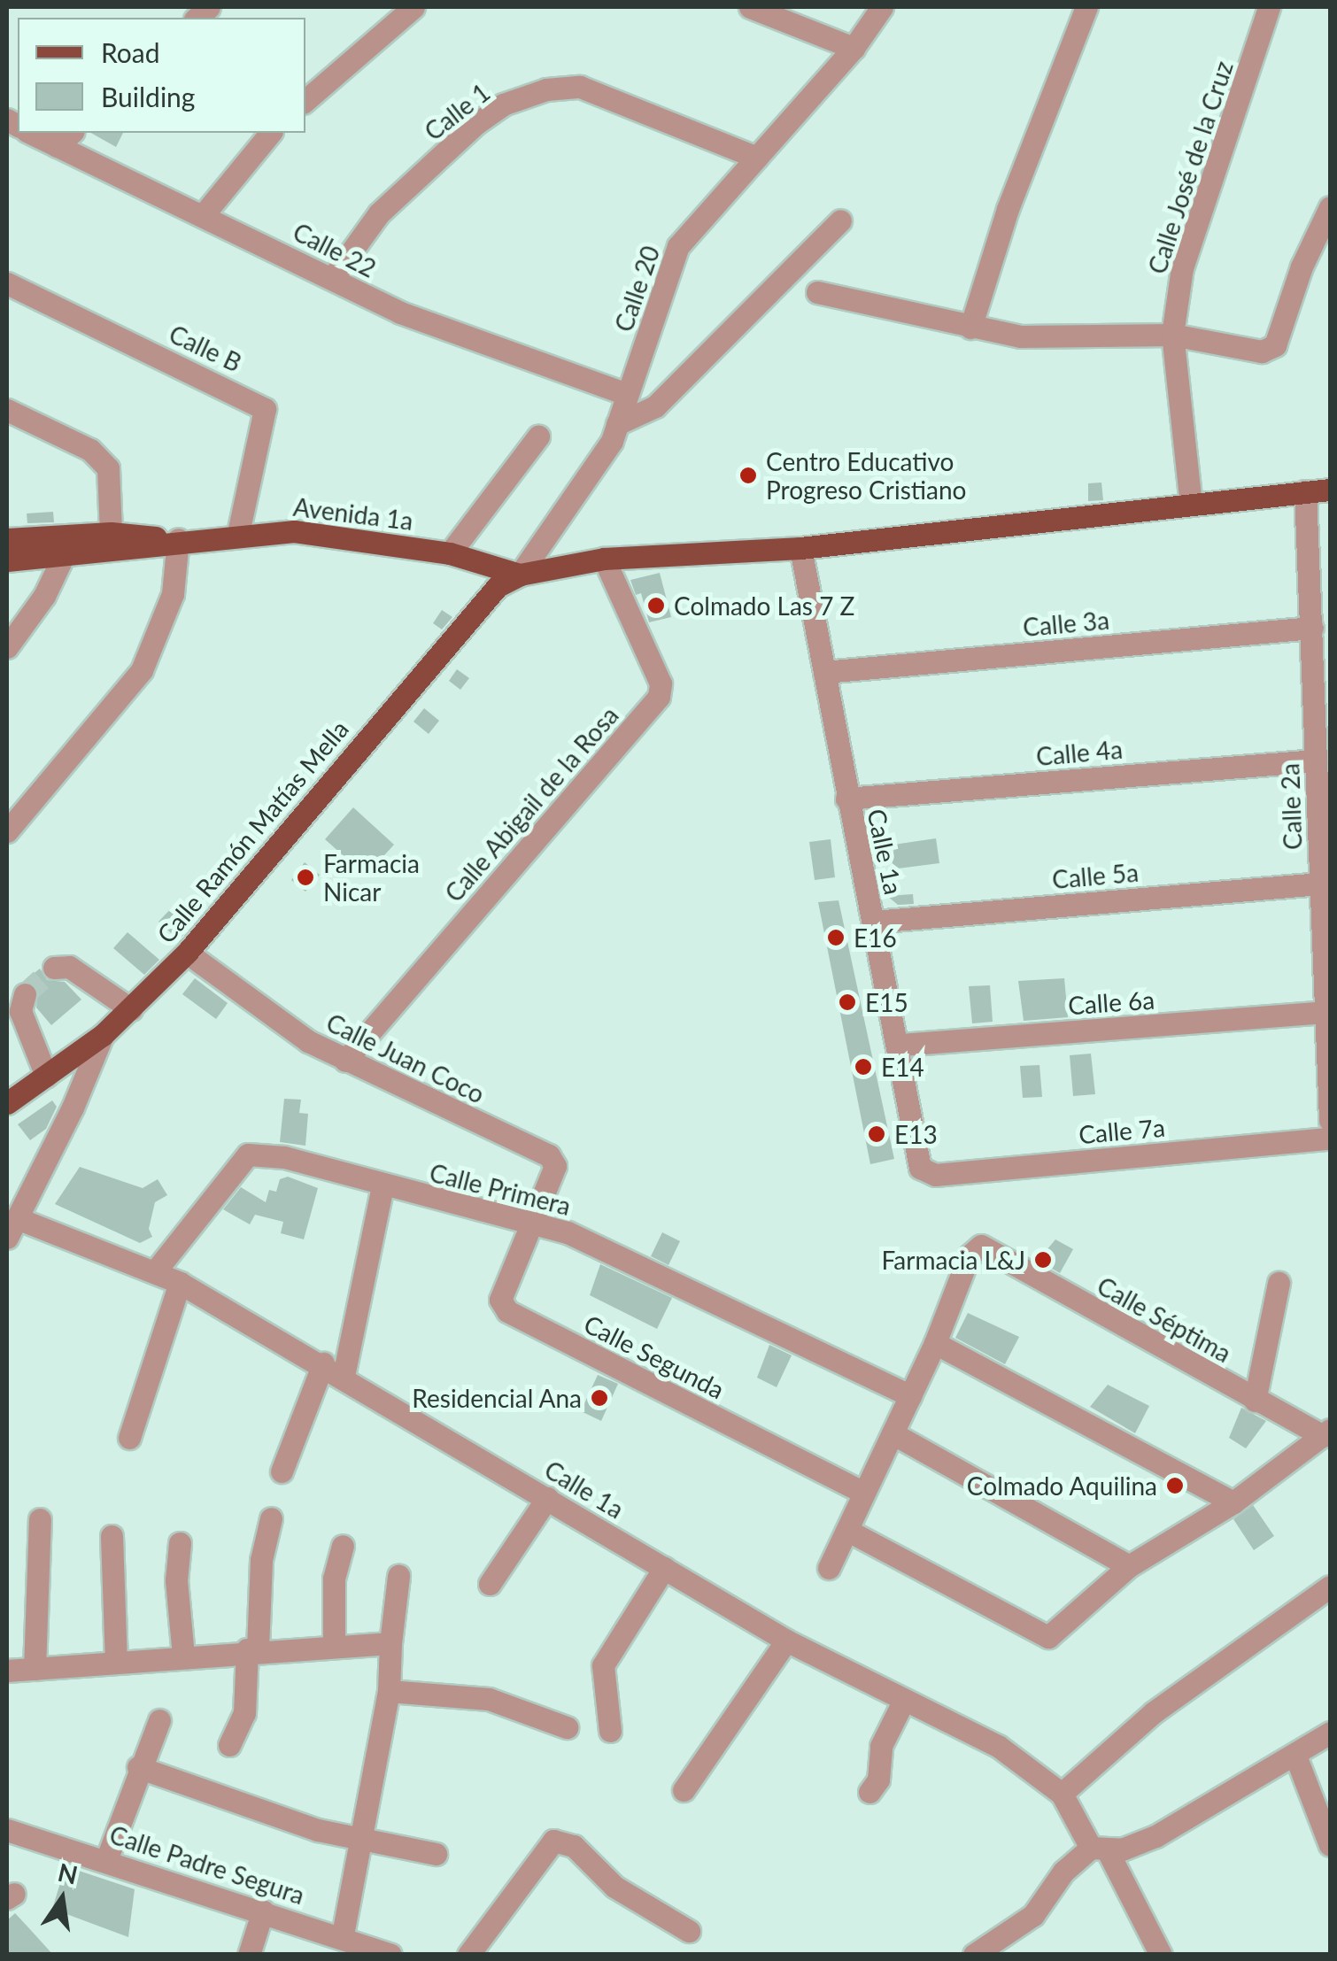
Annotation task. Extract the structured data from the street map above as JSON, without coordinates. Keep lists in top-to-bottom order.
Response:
{
  "streets": {
    "main road": ["Avenida 1a", "Calle Ramón Matías Mella"],
    "street": [
      "Calle 1",
      "Calle José de la Cruz",
      "Calle 22",
      "Calle 20",
      "Calle B",
      "Calle 3a",
      "Calle 4a",
      "Calle Abigail de la Rosa",
      "Calle 2a",
      "Calle 1a",
      "Calle 5a",
      "Calle 6a",
      "Calle Juan Coco",
      "Calle 7a",
      "Calle Primera",
      "Calle Séptima",
      "Calle Segunda",
      "Calle Padre Segura"
    ]
  },
  "crossings": [
    ["Calle 1", "Calle 22"],
    ["Calle 1", "Calle 20"],
    ["Calle 22", "Calle 20"],
    ["Calle 20", "Avenida 1a"],
    ["Calle 20", "Calle Ramón Matías Mella"],
    ["Calle B", "Avenida 1a"],
    ["Avenida 1a", "Calle Ramón Matías Mella"],
    ["Calle 3a", "Calle 2a"],
    ["Calle 3a", "Calle 1a"],
    ["Calle 4a", "Calle 2a"],
    ["Calle 4a", "Calle 1a"],
    ["Calle Abigail de la Rosa", "Calle Juan Coco"],
    ["Calle 2a", "Calle 5a"],
    ["Calle 2a", "Calle 6a"],
    ["Calle Ramón Matías Mella", "Calle Juan Coco"],
    ["Calle 1a", "Calle 5a"],
    ["Calle 1a", "Calle 6a"],
    ["Calle 1a", "Calle 7a"],
    ["Calle 1a", "Calle Primera"],
    ["Calle Juan Coco", "Calle Primera"],
    ["Calle Juan Coco", "Calle Segunda"],
    ["Calle Primera", "Calle Segunda"]
  ],
  "places": [
    "Centro Educativo Progreso Cristiano",
    "Colmado Las 7 Z",
    "Farmacia Nicar",
    "E16",
    "E15",
    "E14",
    "E13",
    "Farmacia L&J",
    "Residencial Ana",
    "Colmado Aquilina"
  ],
  "legend": ["Road", "Building"],
  "north": "top"
}
